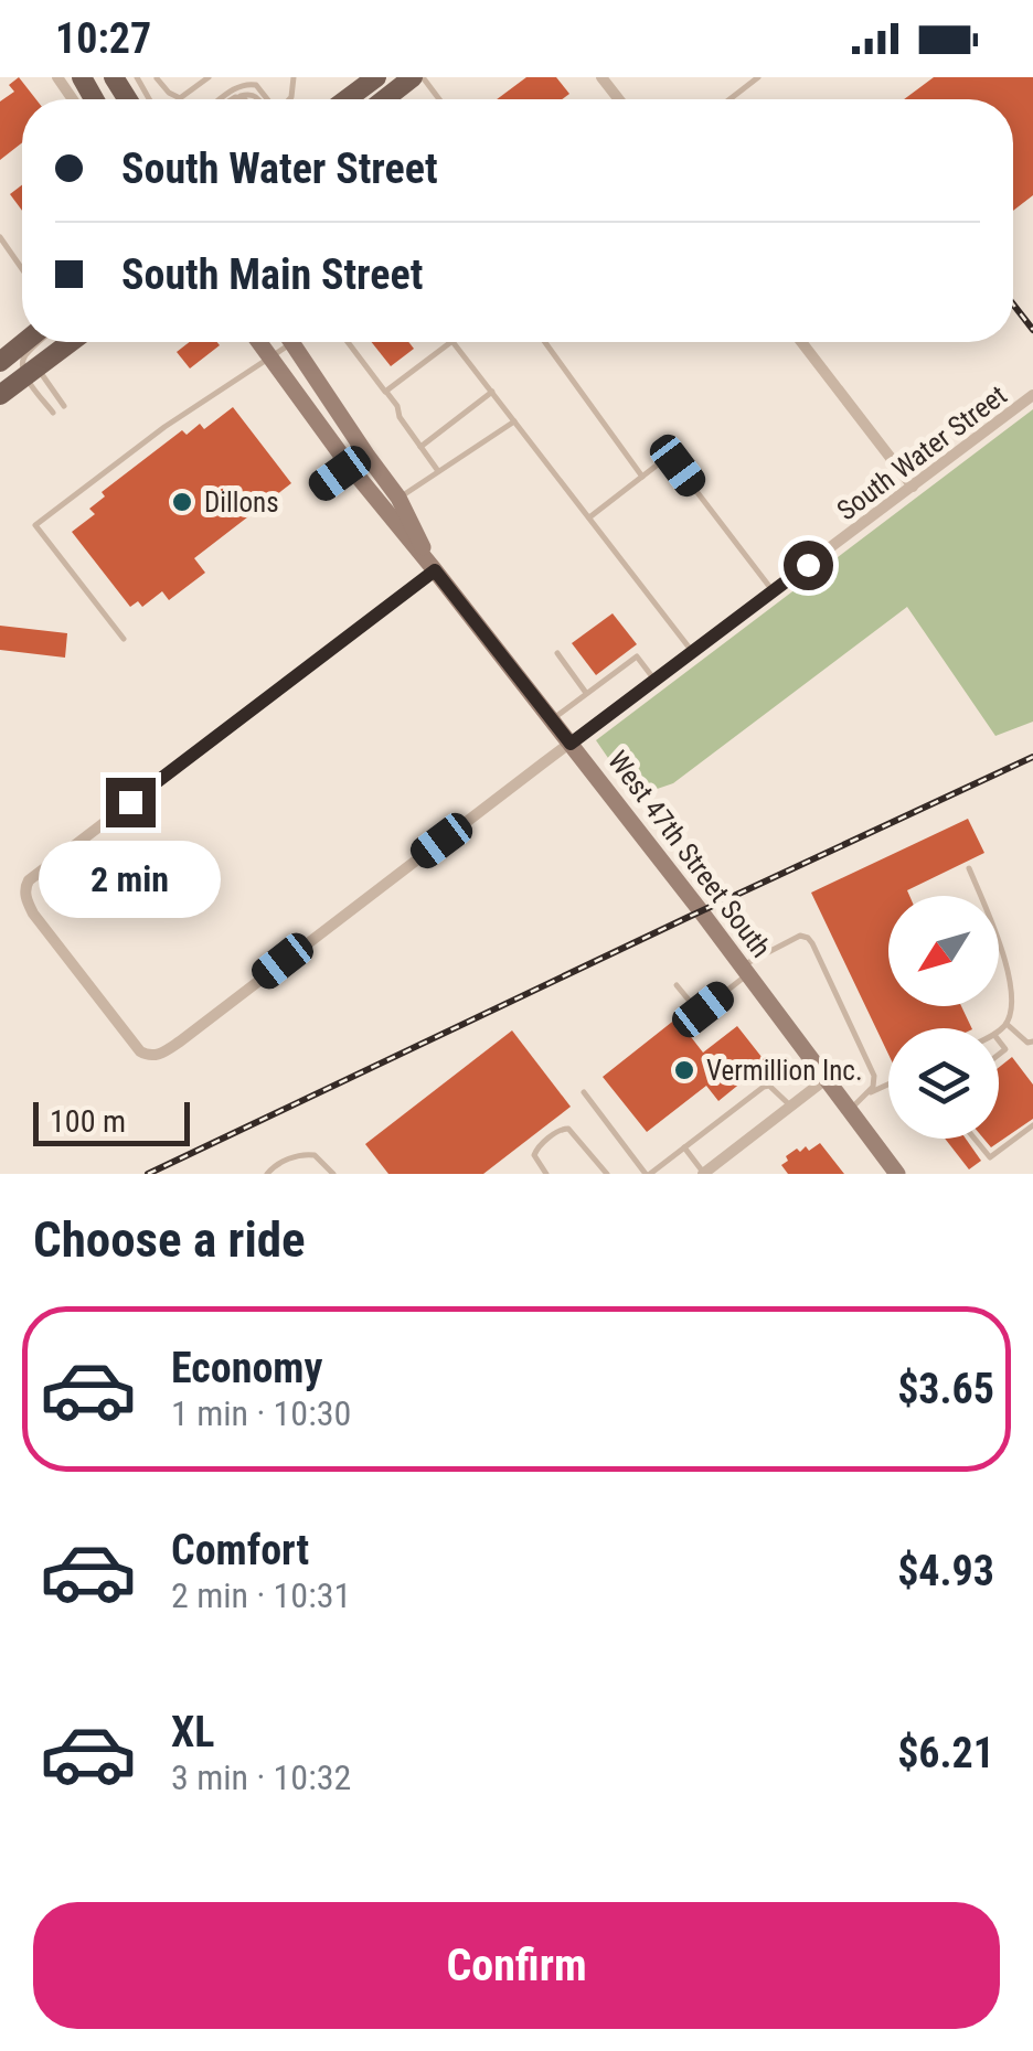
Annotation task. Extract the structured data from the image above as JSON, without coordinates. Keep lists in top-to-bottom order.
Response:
{
  "streets": {
    "street": ["South Water Street", "West 47th Street South"]
  },
  "crossings": [
    ["South Water Street", "West 47th Street South"]
  ],
  "places": ["Dillons", "Vermillion Inc."],
  "scale_bar": "100 m",
  "north": "bottom left",
  "page": {
    "status": "10:27",
    "banner": ["South Water Street", "South Main Street"],
    "bubble": "2 min",
    "scale": "100 m",
    "heading": "Choose a ride",
    "list": [
      {
        "name": "Economy",
        "note": "1 min · 10:30",
        "value": "$3.65"
      },
      {
        "name": "Comfort",
        "note": "2 min · 10:31",
        "value": "$4.93"
      },
      {
        "name": "XL",
        "note": "3 min · 10:32",
        "value": "$6.21"
      }
    ],
    "buttons": "Confirm"
  }
}
